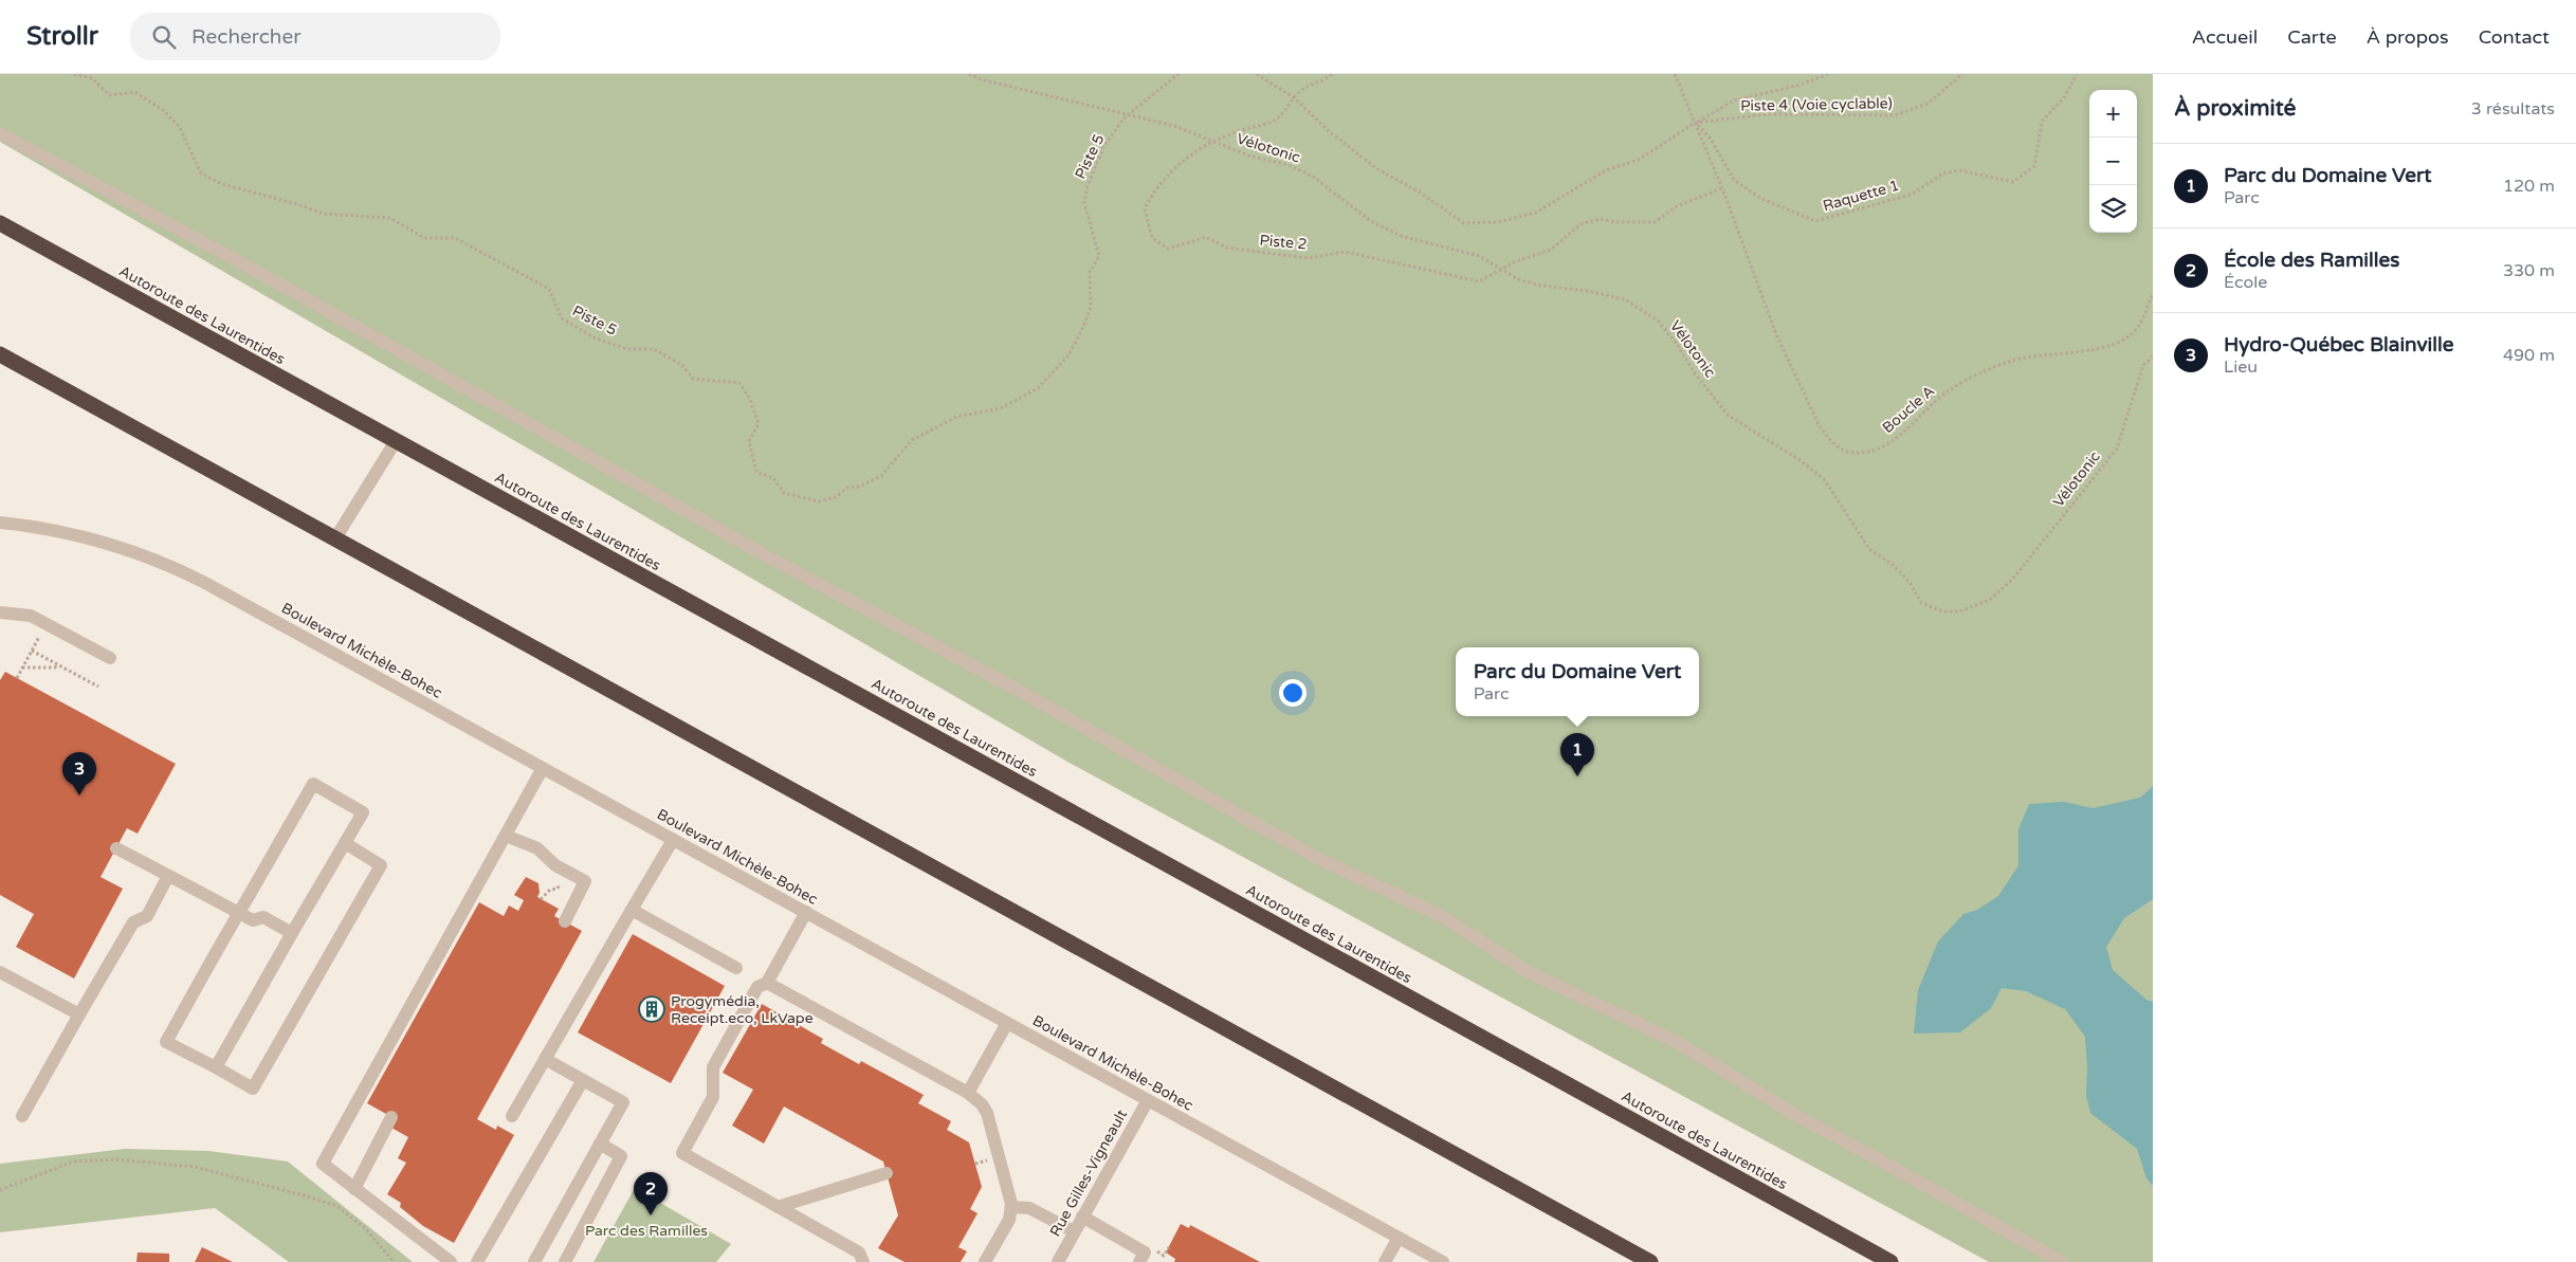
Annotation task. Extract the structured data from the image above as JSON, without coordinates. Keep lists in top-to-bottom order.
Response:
{
  "streets": {
    "highway": ["Autoroute des Laurentides"],
    "street": ["Boulevard Michèle-Bohec", "Rue Gilles-Vigneault"],
    "path": [
      "Piste 4 (Voie cyclable)",
      "Vélotonic",
      "Piste 5",
      "Raquette 1",
      "Piste 2",
      "Boucle A"
    ]
  },
  "crossings": [
    ["Piste 4 (Voie cyclable)", "Raquette 1"],
    ["Piste 4 (Voie cyclable)", "Piste 2"],
    ["Piste 4 (Voie cyclable)", "Boucle A"],
    ["Vélotonic", "Piste 5"],
    ["Vélotonic", "Piste 2"],
    ["Raquette 1", "Boucle A"],
    ["Piste 2", "Boucle A"],
    ["Boulevard Michèle-Bohec", "Rue Gilles-Vigneault"]
  ],
  "parks": ["Parc des Ramilles"],
  "places": {
    "building": ["Progymédia, Receipt.eco, LkVape"]
  },
  "page": {
    "header": "Strollr",
    "search": "Rechercher",
    "nav": [
      "Accueil",
      "Carte",
      "À propos",
      "Contact"
    ],
    "heading": ["À proximité", "3 résultats"],
    "map_buttons": ["+", "−"],
    "list": [
      {
        "mark": "1",
        "name": "Parc du Domaine Vert",
        "note": "Parc",
        "value": "120 m"
      },
      {
        "mark": "2",
        "name": "École des Ramilles",
        "note": "École",
        "value": "330 m"
      },
      {
        "mark": "3",
        "name": "Hydro-Québec Blainville",
        "note": "Lieu",
        "value": "490 m"
      }
    ],
    "popup": ["Parc du Domaine Vert", "Parc"],
    "pins": ["1", "3", "2"]
  }
}
